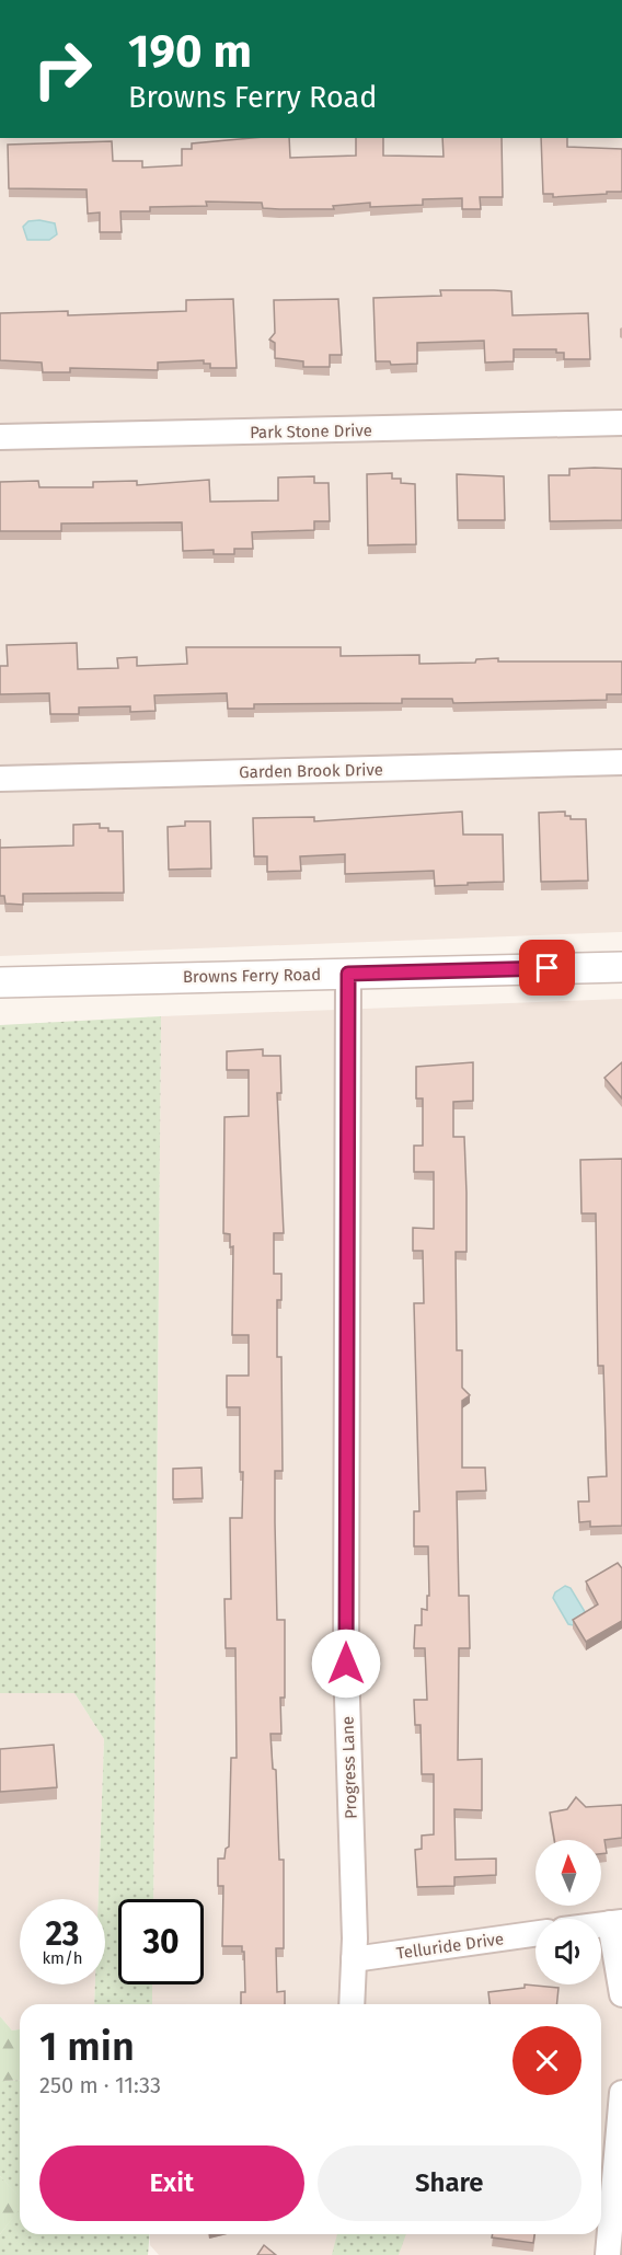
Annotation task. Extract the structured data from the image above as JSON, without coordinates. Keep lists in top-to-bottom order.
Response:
{
  "streets": {
    "street": [
      "Park Stone Drive",
      "Garden Brook Drive",
      "Browns Ferry Road",
      "Progress Lane",
      "Telluride Drive"
    ]
  },
  "crossings": [
    ["Browns Ferry Road", "Progress Lane"],
    ["Progress Lane", "Telluride Drive"]
  ],
  "north": "top",
  "page": {
    "turn": ["190 m", "Browns Ferry Road"],
    "speed": "23 km/h",
    "limit": "30",
    "heading": ["1 min", "250 m · 11:33"],
    "buttons": ["Exit", "Share"]
  }
}
